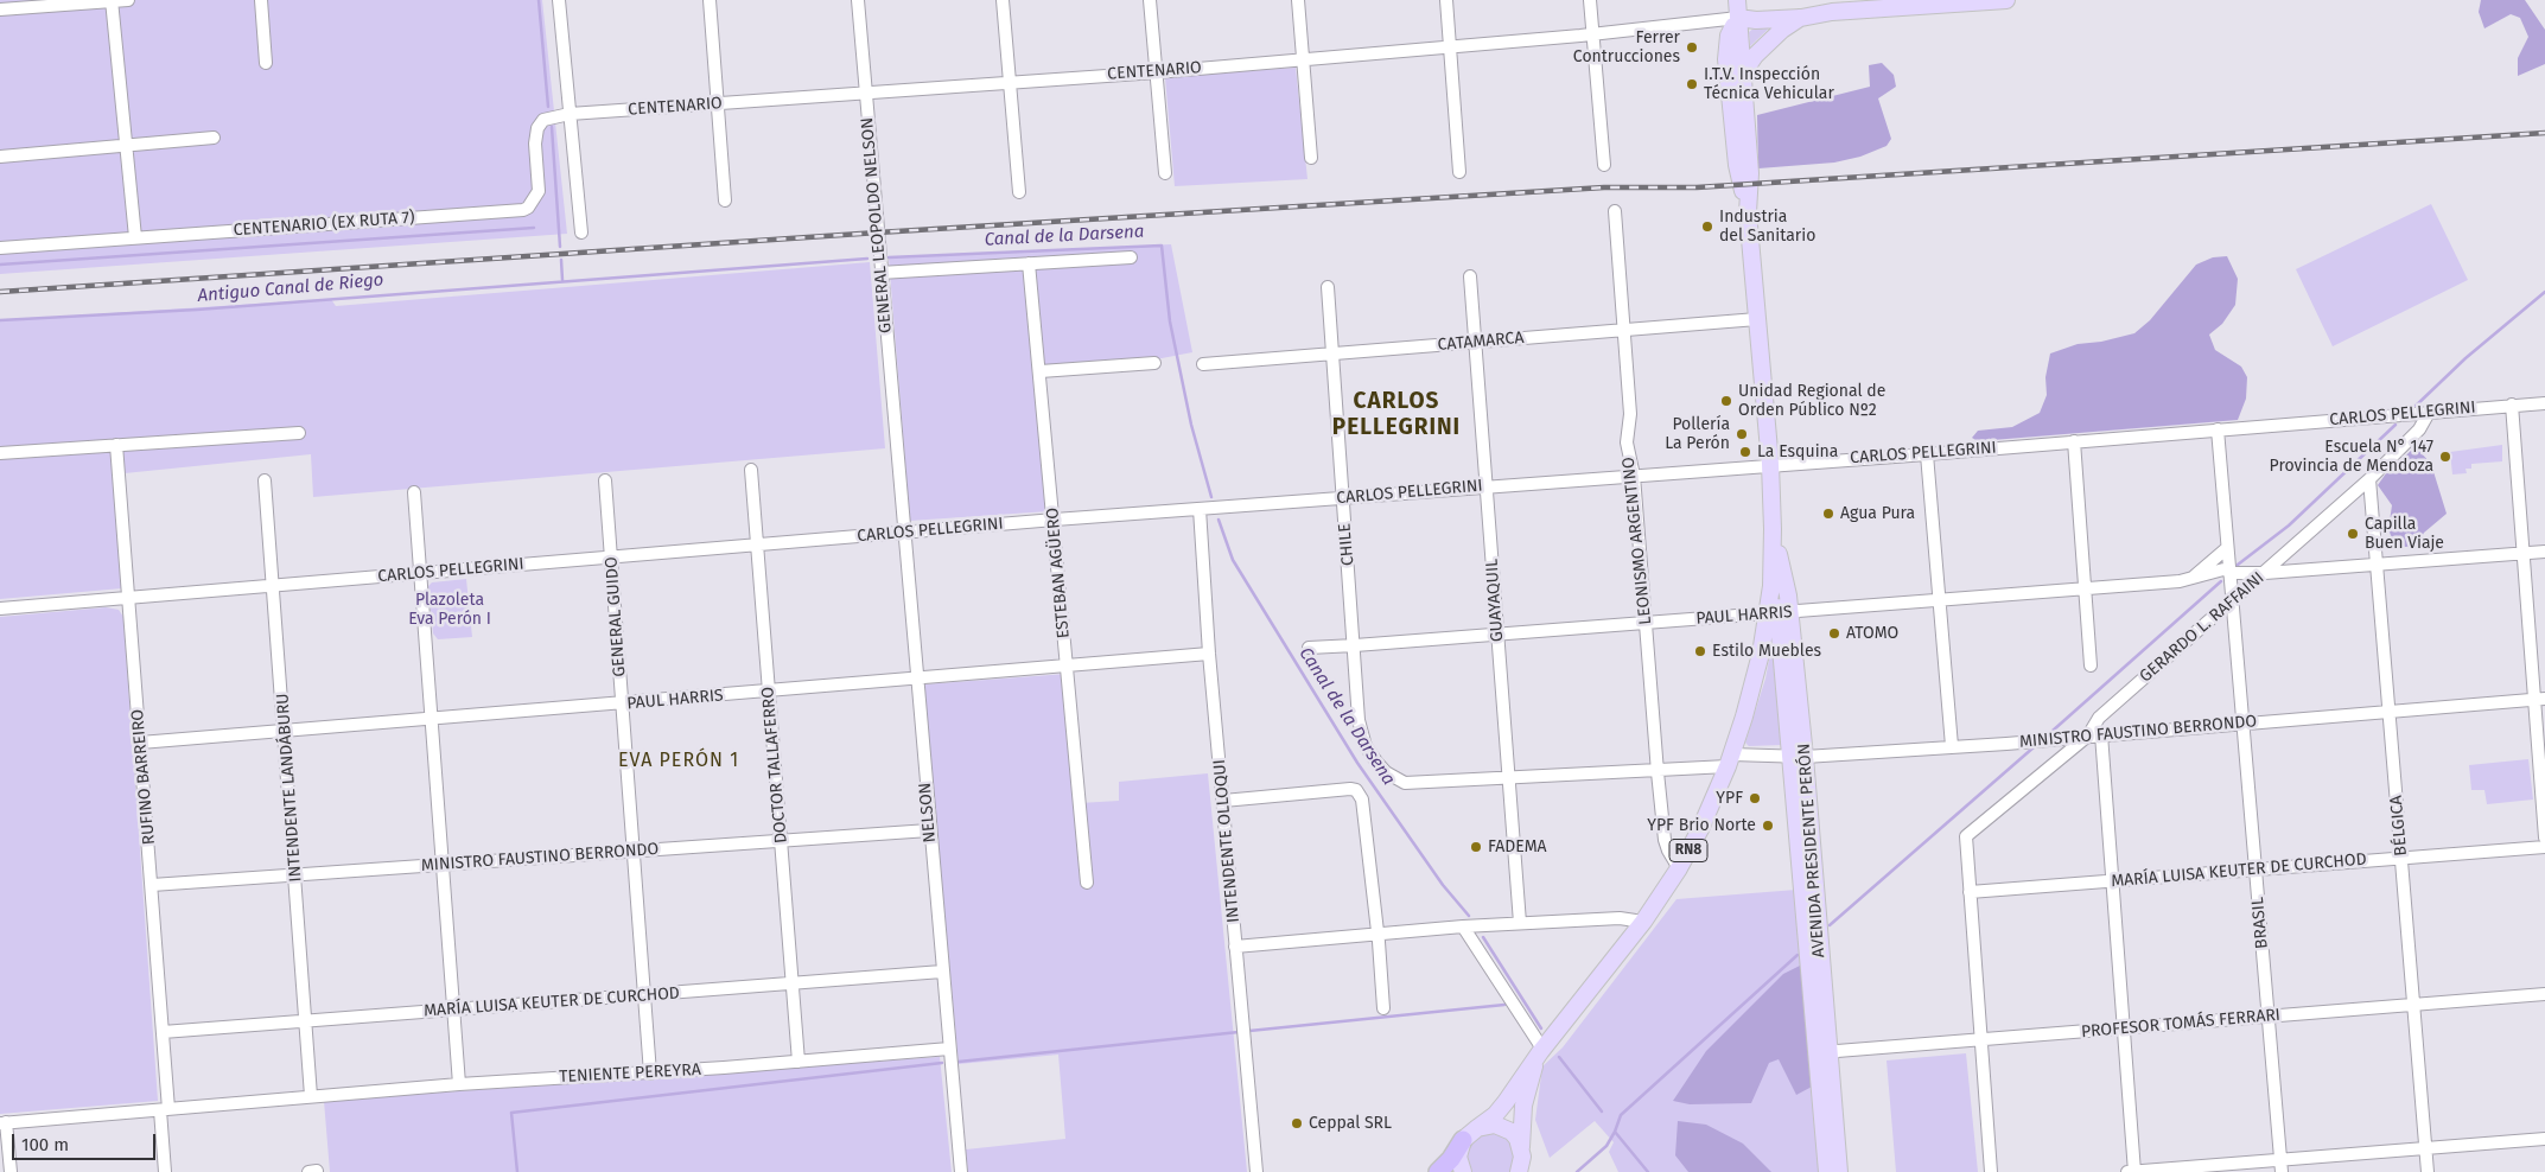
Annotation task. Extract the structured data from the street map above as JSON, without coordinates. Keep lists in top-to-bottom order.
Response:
{
  "streets": {
    "highway": ["RN8"],
    "main road": ["AVENIDA PRESIDENTE PERÓN"],
    "street": [
      "CENTENARIO",
      "CENTENARIO (EX RUTA 7)",
      "GENERAL LEOPOLDO NELSON",
      "CATAMARCA",
      "CARLOS PELLEGRINI",
      "LEONISMO ARGENTINO",
      "CHILE",
      "ESTEBAN AGÜERO",
      "GUAYAQUIL",
      "PAUL HARRIS",
      "GENERAL GUIDO",
      "GERARDO L. RAFFAINI",
      "MINISTRO FAUSTINO BERRONDO",
      "DOCTOR TALLAFERRO",
      "RUFINO BARREIRO",
      "INTENDENTE LANDÁBURU",
      "NELSON",
      "BÉLGICA",
      "INTENDENTE OLLOQUI",
      "MARÍA LUISA KEUTER DE CURCHOD",
      "BRASIL",
      "PROFESOR TOMÁS FERRARI",
      "TENIENTE PEREYRA"
    ]
  },
  "crossings": [
    ["CENTENARIO", "CENTENARIO (EX RUTA 7)"],
    ["CENTENARIO", "GENERAL LEOPOLDO NELSON"],
    ["CENTENARIO", "AVENIDA PRESIDENTE PERÓN"],
    ["GENERAL LEOPOLDO NELSON", "NELSON"],
    ["CATAMARCA", "LEONISMO ARGENTINO"],
    ["CATAMARCA", "CHILE"],
    ["CATAMARCA", "GUAYAQUIL"],
    ["CATAMARCA", "AVENIDA PRESIDENTE PERÓN"],
    ["CARLOS PELLEGRINI", "LEONISMO ARGENTINO"],
    ["CARLOS PELLEGRINI", "CHILE"],
    ["CARLOS PELLEGRINI", "ESTEBAN AGÜERO"],
    ["CARLOS PELLEGRINI", "GUAYAQUIL"],
    ["CARLOS PELLEGRINI", "GENERAL GUIDO"],
    ["CARLOS PELLEGRINI", "GERARDO L. RAFFAINI"],
    ["CARLOS PELLEGRINI", "DOCTOR TALLAFERRO"],
    ["CARLOS PELLEGRINI", "RUFINO BARREIRO"],
    ["CARLOS PELLEGRINI", "INTENDENTE LANDÁBURU"],
    ["CARLOS PELLEGRINI", "NELSON"],
    ["CARLOS PELLEGRINI", "INTENDENTE OLLOQUI"],
    ["CARLOS PELLEGRINI", "AVENIDA PRESIDENTE PERÓN"],
    ["LEONISMO ARGENTINO", "PAUL HARRIS"],
    ["LEONISMO ARGENTINO", "MINISTRO FAUSTINO BERRONDO"],
    ["LEONISMO ARGENTINO", "RN8"],
    ["CHILE", "PAUL HARRIS"],
    ["CHILE", "MINISTRO FAUSTINO BERRONDO"],
    ["ESTEBAN AGÜERO", "PAUL HARRIS"],
    ["GUAYAQUIL", "PAUL HARRIS"],
    ["GUAYAQUIL", "MINISTRO FAUSTINO BERRONDO"],
    ["PAUL HARRIS", "GENERAL GUIDO"],
    ["PAUL HARRIS", "GERARDO L. RAFFAINI"],
    ["PAUL HARRIS", "DOCTOR TALLAFERRO"],
    ["PAUL HARRIS", "RUFINO BARREIRO"],
    ["PAUL HARRIS", "INTENDENTE LANDÁBURU"],
    ["PAUL HARRIS", "NELSON"],
    ["PAUL HARRIS", "INTENDENTE OLLOQUI"],
    ["PAUL HARRIS", "RN8"],
    ["PAUL HARRIS", "AVENIDA PRESIDENTE PERÓN"],
    ["PAUL HARRIS", "BRASIL"],
    ["GENERAL GUIDO", "MINISTRO FAUSTINO BERRONDO"],
    ["GENERAL GUIDO", "MARÍA LUISA KEUTER DE CURCHOD"],
    ["GENERAL GUIDO", "TENIENTE PEREYRA"],
    ["GERARDO L. RAFFAINI", "MINISTRO FAUSTINO BERRONDO"],
    ["GERARDO L. RAFFAINI", "BÉLGICA"],
    ["GERARDO L. RAFFAINI", "MARÍA LUISA KEUTER DE CURCHOD"],
    ["GERARDO L. RAFFAINI", "BRASIL"],
    ["MINISTRO FAUSTINO BERRONDO", "DOCTOR TALLAFERRO"],
    ["MINISTRO FAUSTINO BERRONDO", "RUFINO BARREIRO"],
    ["MINISTRO FAUSTINO BERRONDO", "INTENDENTE LANDÁBURU"],
    ["MINISTRO FAUSTINO BERRONDO", "NELSON"],
    ["MINISTRO FAUSTINO BERRONDO", "BÉLGICA"],
    ["MINISTRO FAUSTINO BERRONDO", "RN8"],
    ["MINISTRO FAUSTINO BERRONDO", "AVENIDA PRESIDENTE PERÓN"],
    ["MINISTRO FAUSTINO BERRONDO", "BRASIL"],
    ["DOCTOR TALLAFERRO", "MARÍA LUISA KEUTER DE CURCHOD"],
    ["DOCTOR TALLAFERRO", "TENIENTE PEREYRA"],
    ["RUFINO BARREIRO", "MARÍA LUISA KEUTER DE CURCHOD"],
    ["RUFINO BARREIRO", "TENIENTE PEREYRA"],
    ["INTENDENTE LANDÁBURU", "MARÍA LUISA KEUTER DE CURCHOD"],
    ["INTENDENTE LANDÁBURU", "TENIENTE PEREYRA"],
    ["NELSON", "MARÍA LUISA KEUTER DE CURCHOD"],
    ["NELSON", "TENIENTE PEREYRA"],
    ["BÉLGICA", "MARÍA LUISA KEUTER DE CURCHOD"],
    ["BÉLGICA", "PROFESOR TOMÁS FERRARI"],
    ["RN8", "AVENIDA PRESIDENTE PERÓN"],
    ["AVENIDA PRESIDENTE PERÓN", "PROFESOR TOMÁS FERRARI"],
    ["MARÍA LUISA KEUTER DE CURCHOD", "BRASIL"],
    ["BRASIL", "PROFESOR TOMÁS FERRARI"]
  ],
  "districts": ["CARLOS PELLEGRINI", "EVA PERÓN 1"],
  "water": ["Canal de la Darsena", "Antiguo Canal de Riego"],
  "parks": ["Plazoleta Eva Perón I"],
  "places": [
    "Ferrer Contrucciones",
    "I.T.V. Inspección Técnica Vehicular",
    "Industria del Sanitario",
    "Unidad Regional de Orden Público Nº2",
    "Pollería La Perón",
    "La Esquina",
    "Escuela N° 147 Provincia de Mendoza",
    "Agua Pura",
    "Capilla Buen Viaje",
    "ATOMO",
    "Estilo Muebles",
    "YPF",
    "YPF Brio Norte",
    "FADEMA",
    "Ceppal SRL"
  ],
  "scale_bar": "100 m"
}
